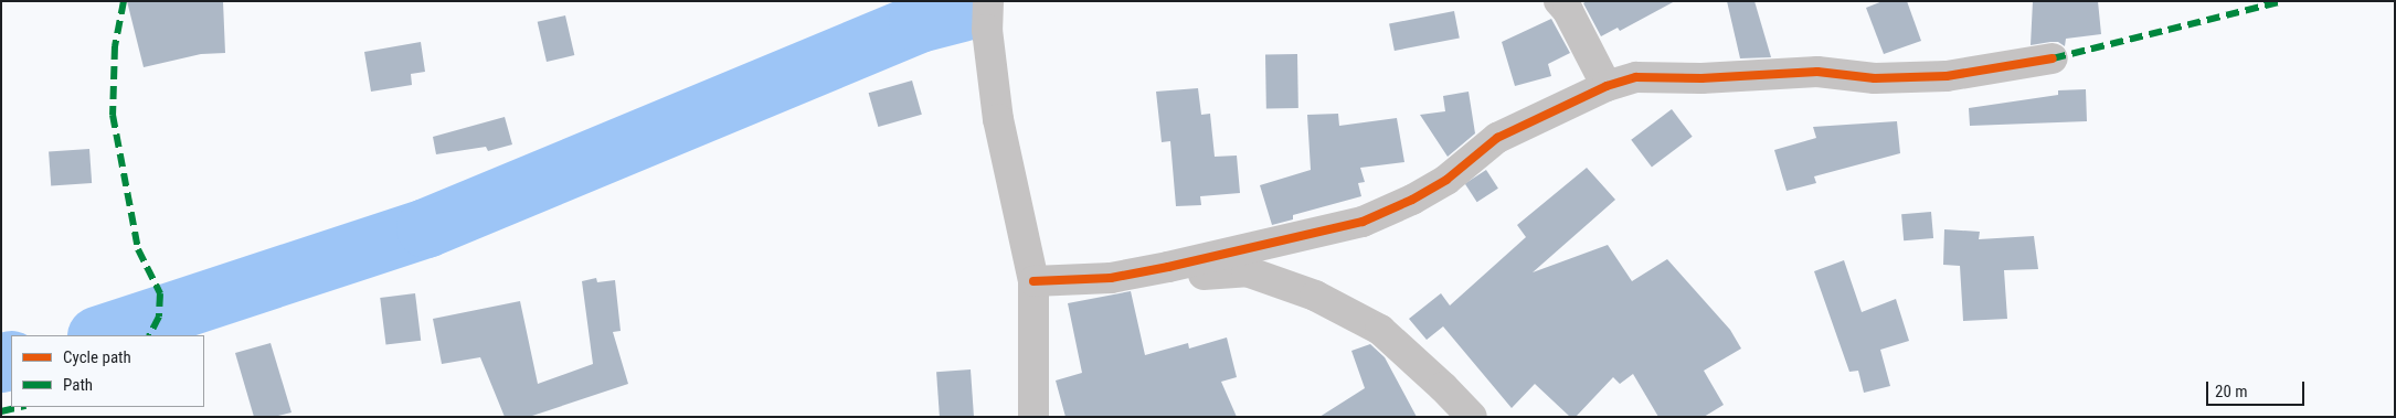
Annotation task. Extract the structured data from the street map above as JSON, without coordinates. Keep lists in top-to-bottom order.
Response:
{
  "legend": ["Cycle path", "Path"],
  "scale_bar": "20 m"
}
